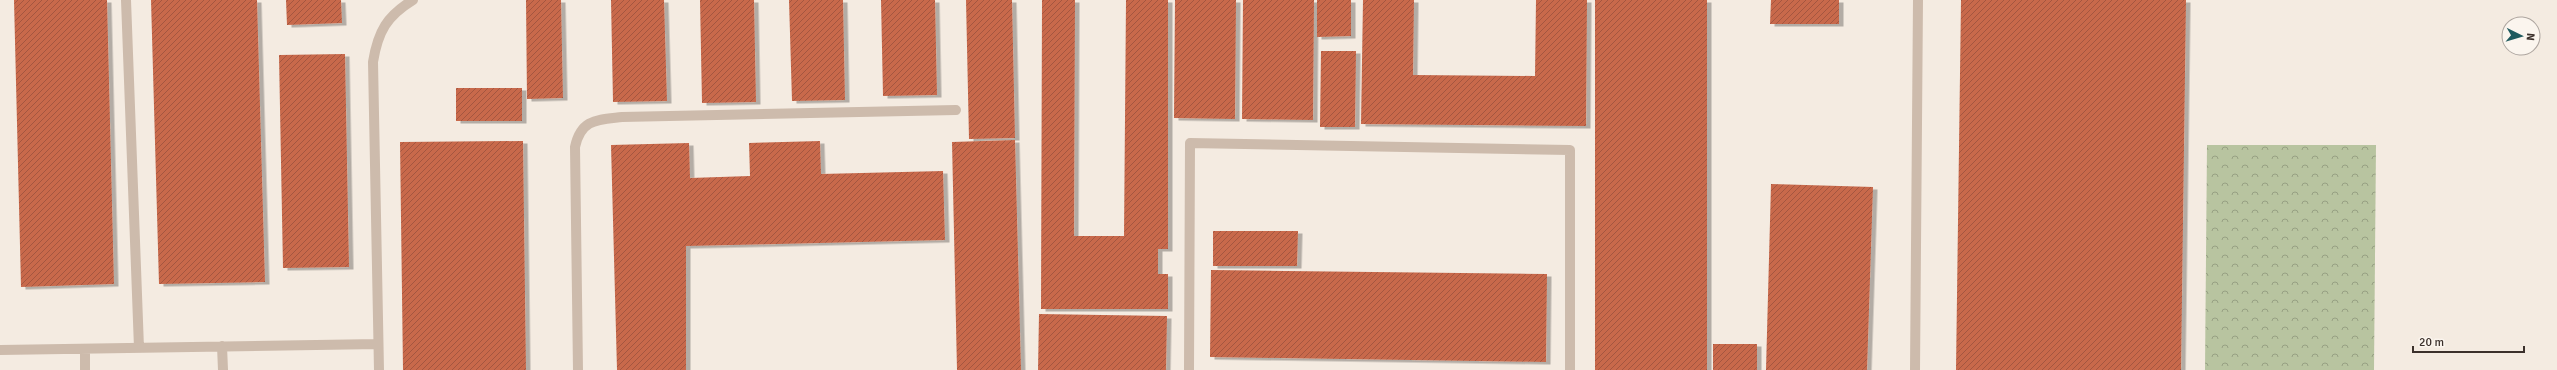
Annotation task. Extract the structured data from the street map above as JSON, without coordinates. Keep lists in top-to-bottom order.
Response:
{
  "scale_bar": "20 m",
  "north": "right"
}
